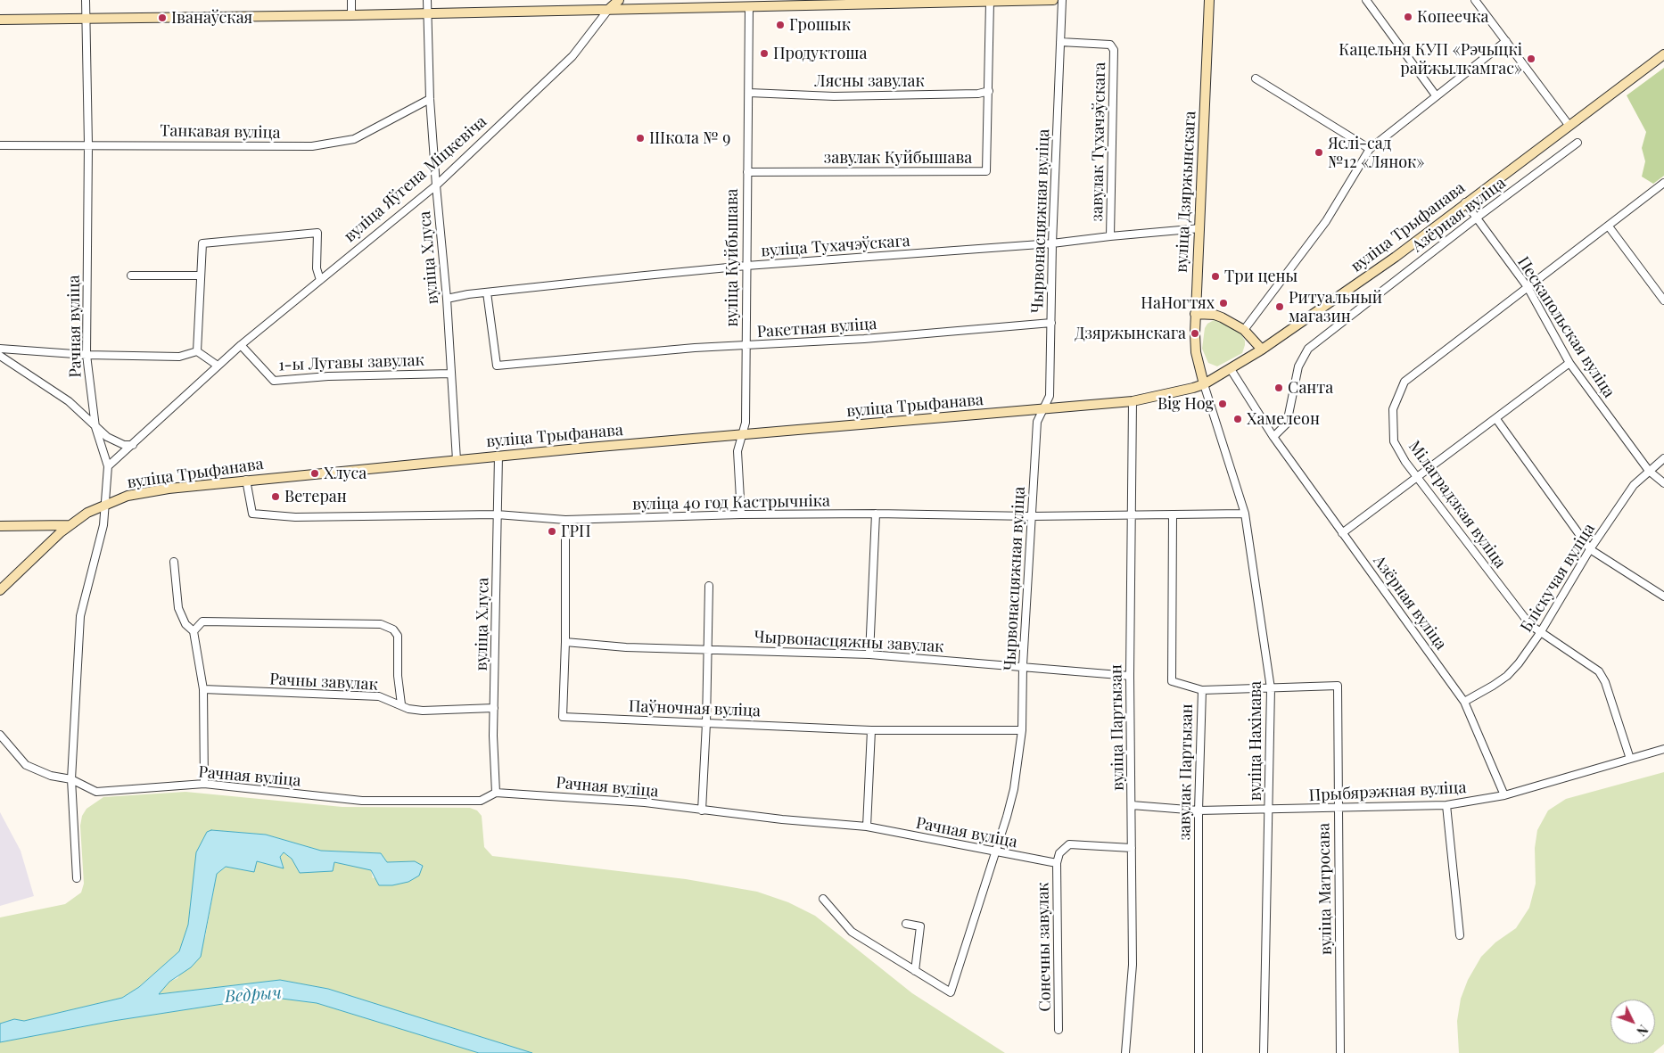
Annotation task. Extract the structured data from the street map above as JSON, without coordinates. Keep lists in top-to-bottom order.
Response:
{
  "streets": {
    "street": [
      "Лясны завулак",
      "Танкавая вуліца",
      "завулак Тухачэўскага",
      "завулак Куйбышава",
      "вуліца Яўгена Міцкевіча",
      "вуліца Дзяржынскага",
      "Азёрная вуліца",
      "Чырвонасцяжная вуліца",
      "вуліца Трыфанава",
      "вуліца Тухачэўскага",
      "вуліца Хлуса",
      "вуліца Куйбышава",
      "Рачная вуліца",
      "Пескапольская вуліца",
      "Ракетная вуліца",
      "1-ы Лугавы завулак",
      "вуліца 40 год Кастрычніка",
      "Мілаградзкая вуліца",
      "Бліскучая вуліца",
      "Чырвонасцяжны завулак",
      "Рачны завулак",
      "Паўночная вуліца",
      "вуліца Партызан",
      "вуліца Нахімава",
      "завулак Партызан",
      "Прыбярэжная вуліца",
      "вуліца Матросава",
      "Сонечны завулак"
    ]
  },
  "crossings": [
    ["Лясны завулак", "завулак Куйбышава"],
    ["Лясны завулак", "вуліца Куйбышава"],
    ["Танкавая вуліца", "вуліца Хлуса"],
    ["Танкавая вуліца", "Рачная вуліца"],
    ["завулак Тухачэўскага", "Чырвонасцяжная вуліца"],
    ["завулак Тухачэўскага", "вуліца Тухачэўскага"],
    ["завулак Куйбышава", "вуліца Куйбышава"],
    ["вуліца Яўгена Міцкевіча", "вуліца Хлуса"],
    ["вуліца Яўгена Міцкевіча", "Рачная вуліца"],
    ["вуліца Яўгена Міцкевіча", "1-ы Лугавы завулак"],
    ["вуліца Дзяржынскага", "вуліца Трыфанава"],
    ["вуліца Дзяржынскага", "вуліца Тухачэўскага"],
    ["вуліца Дзяржынскага", "вуліца Нахімава"],
    ["Азёрная вуліца", "вуліца Трыфанава"],
    ["Азёрная вуліца", "Пескапольская вуліца"],
    ["Азёрная вуліца", "Бліскучая вуліца"],
    ["Азёрная вуліца", "Прыбярэжная вуліца"],
    ["Чырвонасцяжная вуліца", "вуліца Трыфанава"],
    ["Чырвонасцяжная вуліца", "вуліца Тухачэўскага"],
    ["Чырвонасцяжная вуліца", "Рачная вуліца"],
    ["Чырвонасцяжная вуліца", "Ракетная вуліца"],
    ["Чырвонасцяжная вуліца", "вуліца 40 год Кастрычніка"],
    ["Чырвонасцяжная вуліца", "Чырвонасцяжны завулак"],
    ["Чырвонасцяжная вуліца", "Паўночная вуліца"],
    ["вуліца Трыфанава", "вуліца Хлуса"],
    ["вуліца Трыфанава", "вуліца Куйбышава"],
    ["вуліца Трыфанава", "Рачная вуліца"],
    ["вуліца Трыфанава", "Пескапольская вуліца"],
    ["вуліца Трыфанава", "вуліца 40 год Кастрычніка"],
    ["вуліца Трыфанава", "вуліца Партызан"],
    ["вуліца Трыфанава", "вуліца Нахімава"],
    ["вуліца Тухачэўскага", "вуліца Хлуса"],
    ["вуліца Тухачэўскага", "вуліца Куйбышава"],
    ["вуліца Тухачэўскага", "Ракетная вуліца"],
    ["вуліца Хлуса", "Рачная вуліца"],
    ["вуліца Хлуса", "1-ы Лугавы завулак"],
    ["вуліца Хлуса", "вуліца 40 год Кастрычніка"],
    ["вуліца Хлуса", "Рачны завулак"],
    ["вуліца Куйбышава", "Ракетная вуліца"],
    ["вуліца Куйбышава", "вуліца 40 год Кастрычніка"],
    ["Рачная вуліца", "Сонечны завулак"],
    ["Пескапольская вуліца", "Мілаградзкая вуліца"],
    ["Пескапольская вуліца", "Бліскучая вуліца"],
    ["вуліца 40 год Кастрычніка", "Паўночная вуліца"],
    ["вуліца 40 год Кастрычніка", "вуліца Партызан"],
    ["вуліца 40 год Кастрычніка", "вуліца Нахімава"],
    ["вуліца 40 год Кастрычніка", "завулак Партызан"],
    ["Мілаградзкая вуліца", "Бліскучая вуліца"],
    ["Мілаградзкая вуліца", "Прыбярэжная вуліца"],
    ["Чырвонасцяжны завулак", "Паўночная вуліца"],
    ["Чырвонасцяжны завулак", "вуліца Партызан"],
    ["вуліца Партызан", "Прыбярэжная вуліца"],
    ["вуліца Нахімава", "Прыбярэжная вуліца"],
    ["вуліца Нахімава", "вуліца Матросава"],
    ["завулак Партызан", "Прыбярэжная вуліца"],
    ["Прыбярэжная вуліца", "вуліца Матросава"]
  ],
  "water": ["Ведрыч"],
  "places": [
    "Копеечка",
    "Іванаўская",
    "Грошык",
    "Продуктоша",
    "Кацельня КУП «Рэчыцкі райжылкамгас»",
    "Школа № 9",
    "Яслі-сад №12 «Лянок»",
    "Три цены",
    "НаНогтях",
    "Ритуальный магазин",
    "Дзяржынскага",
    "Санта",
    "Big Hog",
    "Хамелеон",
    "Хлуса",
    "Ветеран",
    "ГРП"
  ],
  "north": "bottom right"
}
